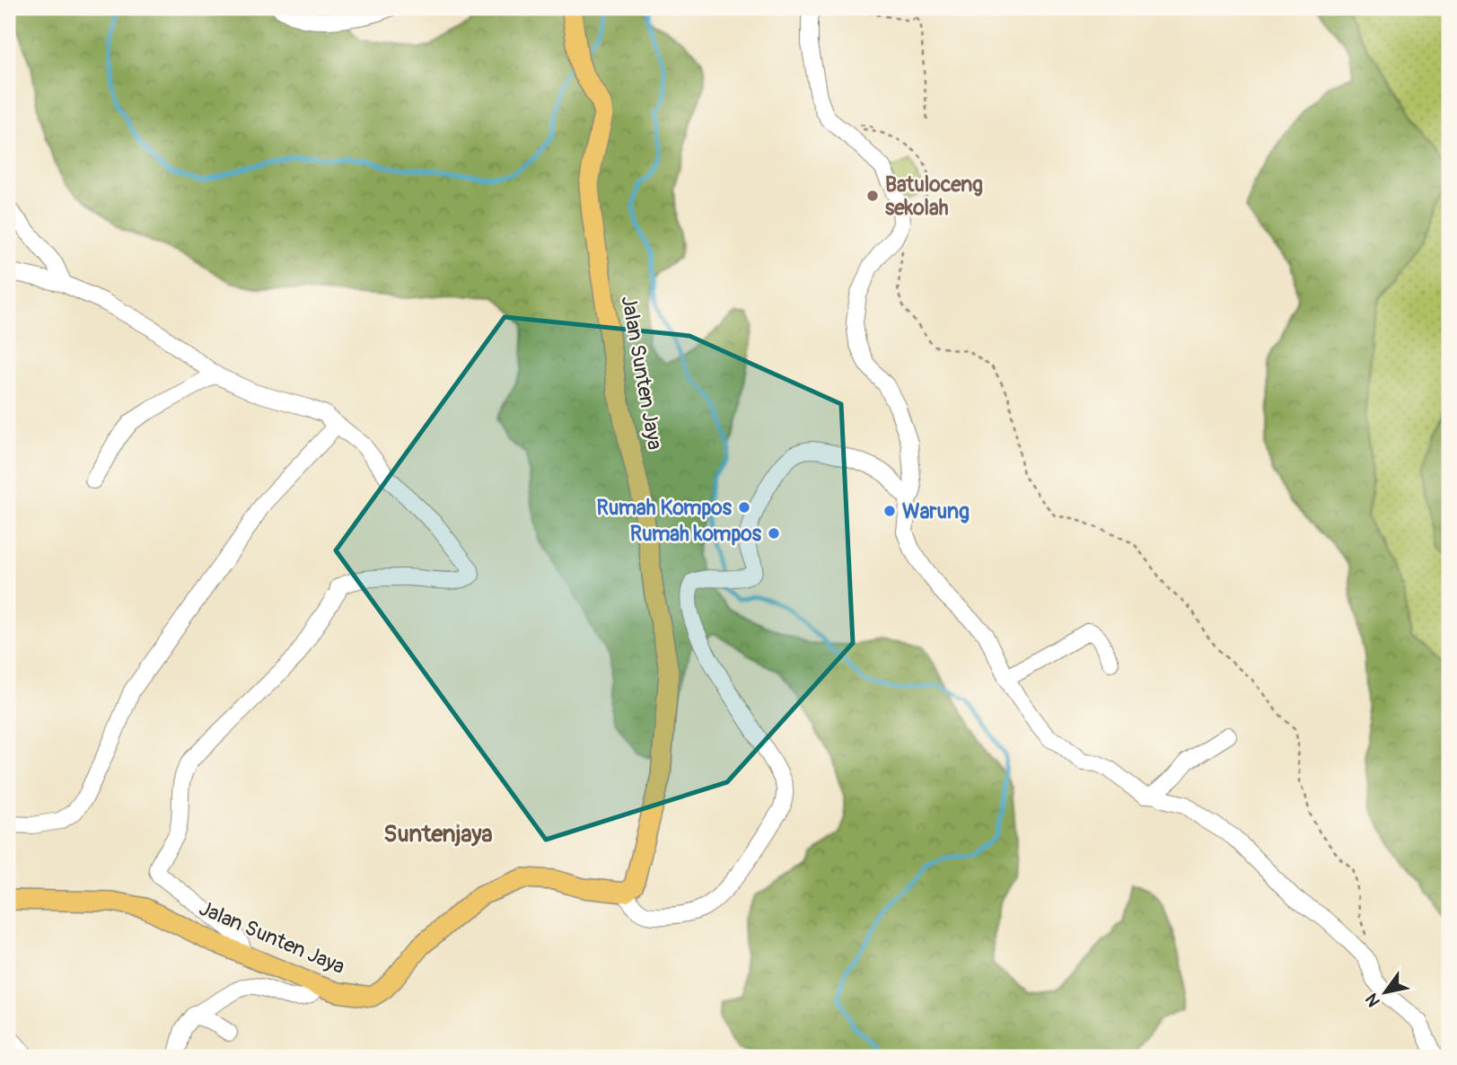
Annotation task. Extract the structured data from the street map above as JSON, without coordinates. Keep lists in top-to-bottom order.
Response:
{
  "streets": {
    "main road": ["Jalan Sunten Jaya"]
  },
  "districts": ["Suntenjaya"],
  "places": [
    "Batuloceng sekolah",
    "Rumah Kompos",
    "Warung",
    "Rumah kompos"
  ],
  "north": "bottom left"
}
